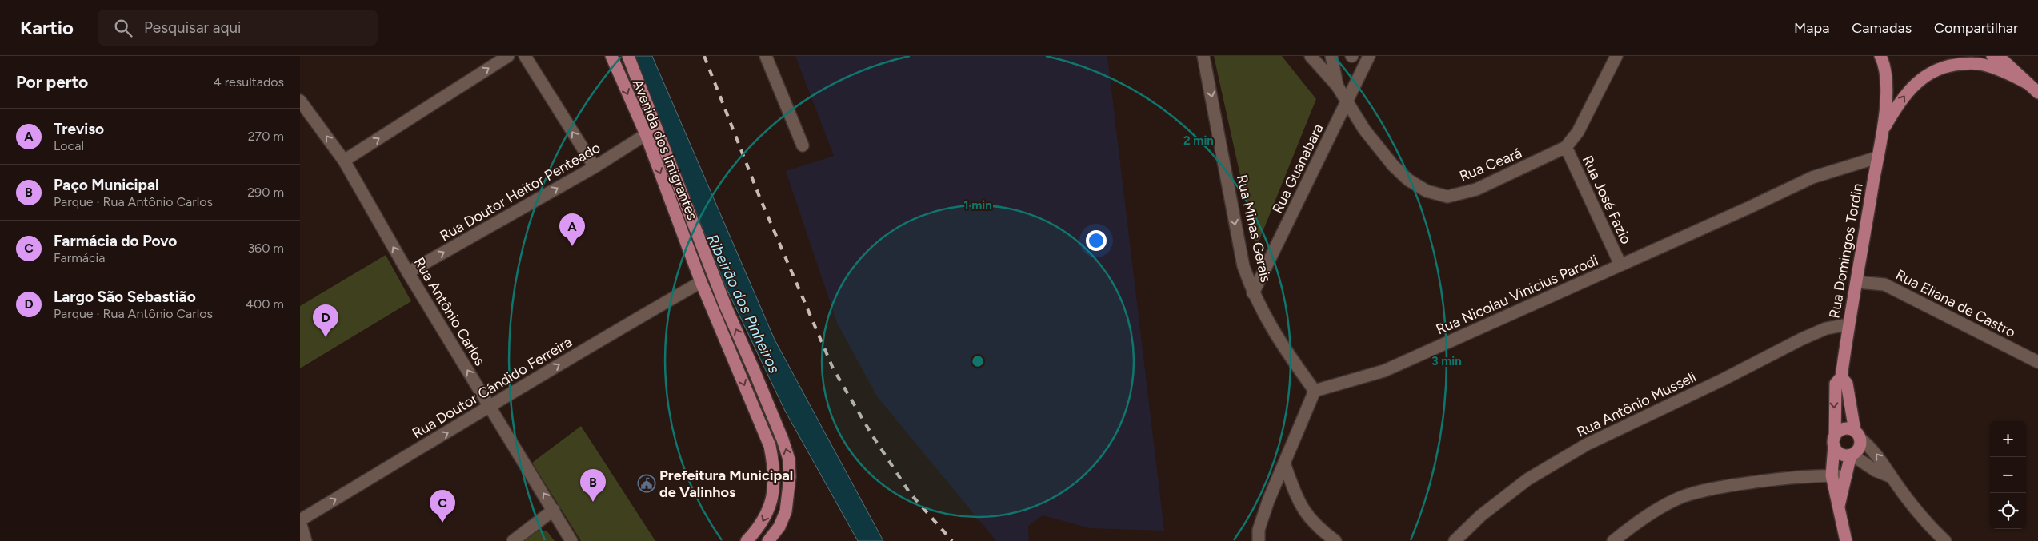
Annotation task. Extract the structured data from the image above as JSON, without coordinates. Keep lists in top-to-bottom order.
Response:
{
  "streets": {
    "main road": ["Avenida dos Imigrantes", "Rua Domingos Tordin"],
    "street": [
      "Rua Ceará",
      "Rua Guanabara",
      "Rua Doutor Heitor Penteado",
      "Rua José Fazio",
      "Rua Minas Gerais",
      "Rua Nicolau Vinicius Parodi",
      "Rua Eliana de Castro",
      "Rua Antônio Carlos",
      "Rua Doutor Cândido Ferreira",
      "Rua Antônio Musseli"
    ]
  },
  "crossings": [
    ["Avenida dos Imigrantes", "Rua Doutor Heitor Penteado"],
    ["Avenida dos Imigrantes", "Rua Doutor Cândido Ferreira"],
    ["Rua Ceará", "Rua Guanabara"],
    ["Rua Ceará", "Rua José Fazio"],
    ["Rua Guanabara", "Rua Minas Gerais"],
    ["Rua Doutor Heitor Penteado", "Rua Antônio Carlos"],
    ["Rua José Fazio", "Rua Nicolau Vinicius Parodi"],
    ["Rua Minas Gerais", "Rua Nicolau Vinicius Parodi"],
    ["Rua Domingos Tordin", "Rua Nicolau Vinicius Parodi"],
    ["Rua Domingos Tordin", "Rua Eliana de Castro"],
    ["Rua Domingos Tordin", "Rua Antônio Musseli"],
    ["Rua Antônio Carlos", "Rua Doutor Cândido Ferreira"]
  ],
  "one_way": [
    "Rua Doutor Heitor Penteado",
    "Rua Minas Gerais",
    "Rua Antônio Carlos",
    "Rua Doutor Cândido Ferreira"
  ],
  "water": ["Ribeirão dos Pinheiros"],
  "places": {
    "public building": ["Prefeitura Municipal de Valinhos"]
  },
  "page": {
    "header": "Kartio",
    "search": "Pesquisar aqui",
    "nav": ["Mapa", "Camadas", "Compartilhar"],
    "heading": ["Por perto", "4 resultados"],
    "list": [
      {
        "mark": "A",
        "name": "Treviso",
        "note": "Local",
        "value": "270 m"
      },
      {
        "mark": "B",
        "name": "Paço Municipal",
        "note": "Parque · Rua Antônio Carlos",
        "value": "290 m"
      },
      {
        "mark": "C",
        "name": "Farmácia do Povo",
        "note": "Farmácia",
        "value": "360 m"
      },
      {
        "mark": "D",
        "name": "Largo São Sebastião",
        "note": "Parque · Rua Antônio Carlos",
        "value": "400 m"
      }
    ],
    "pins": [
      "A",
      "D",
      "B",
      "C"
    ],
    "map_buttons": ["+", "−"]
  },
  "rings": ["2 min", "1 min", "3 min"]
}
